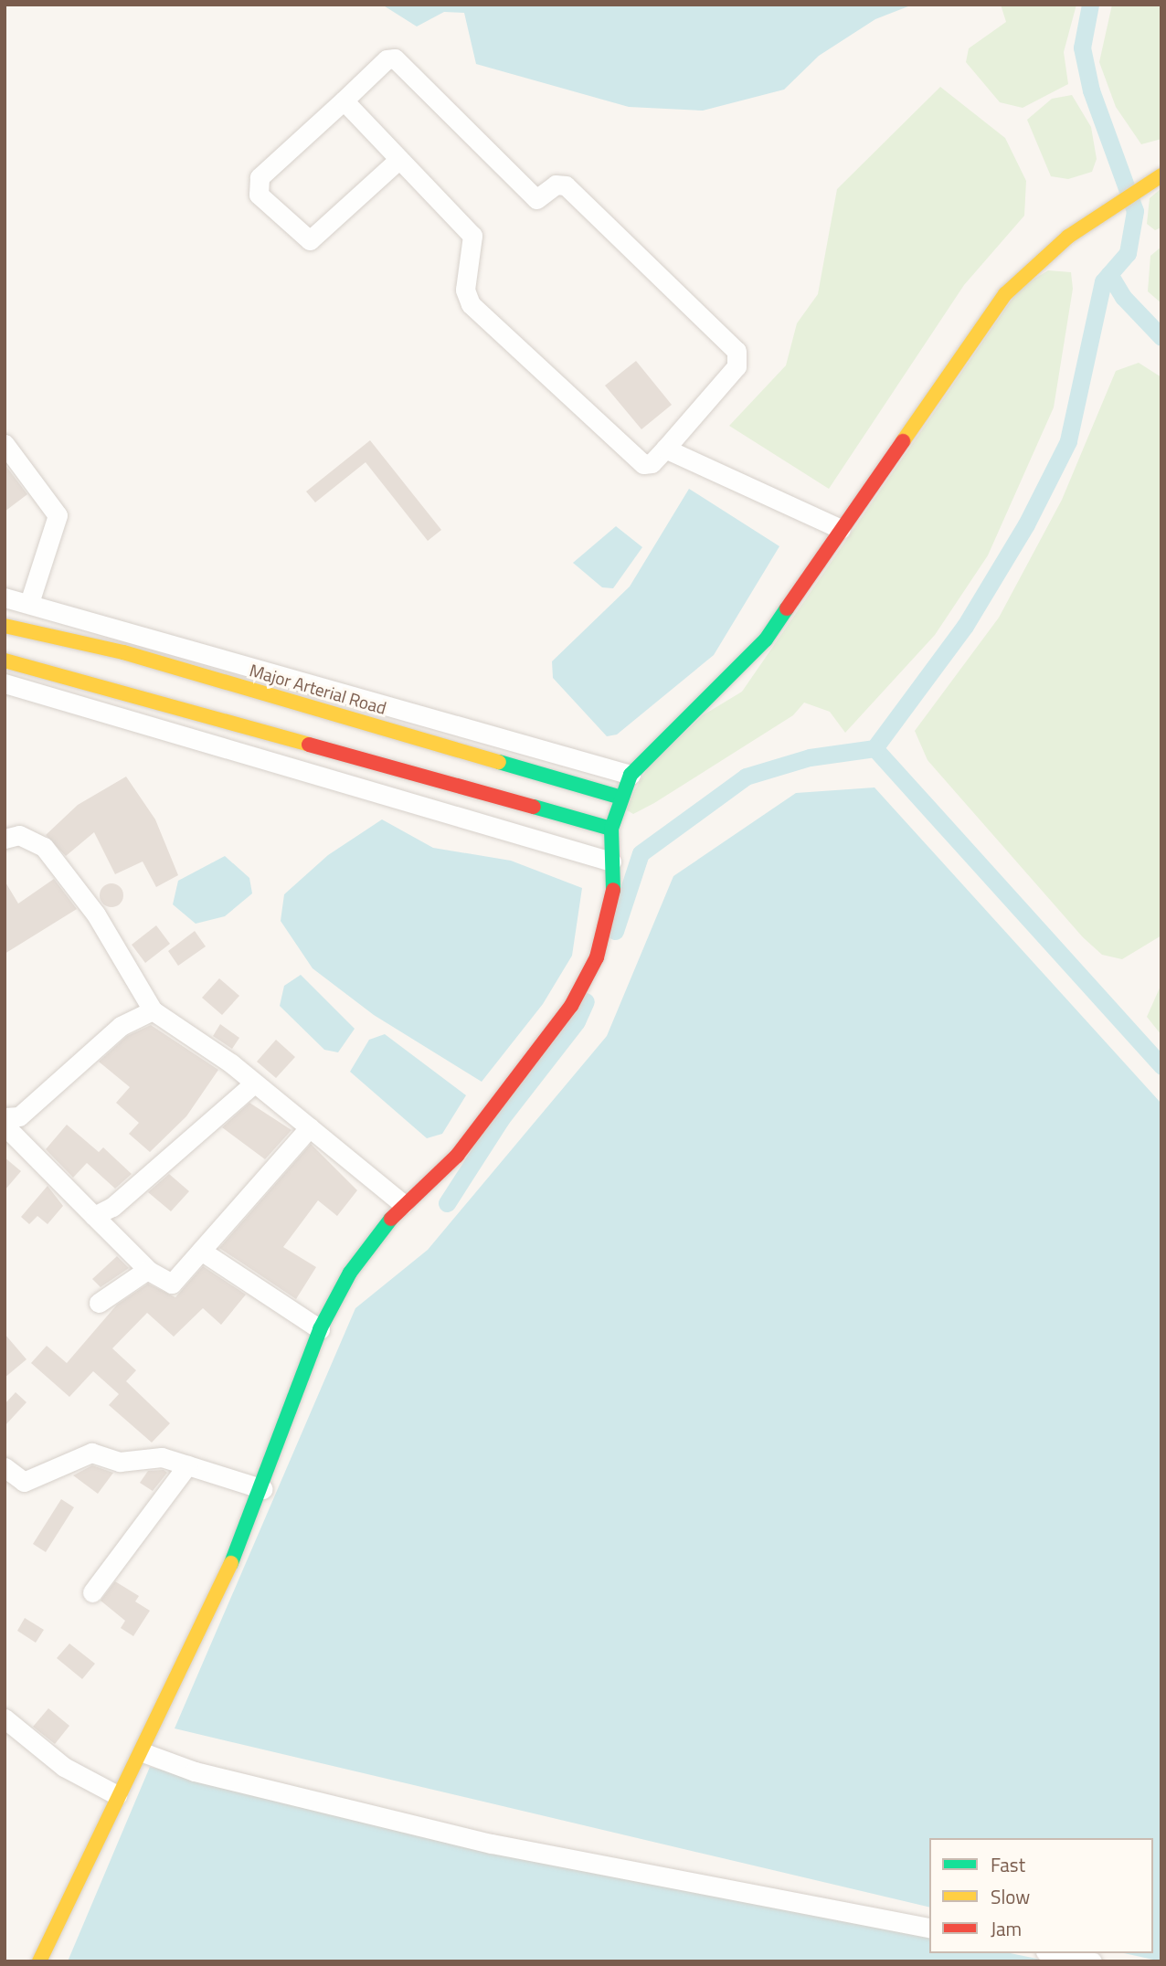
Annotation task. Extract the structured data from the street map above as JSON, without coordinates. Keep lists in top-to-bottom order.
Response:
{
  "streets": {
    "street": ["Major Arterial Road"]
  },
  "legend": ["Fast", "Slow", "Jam"]
}
